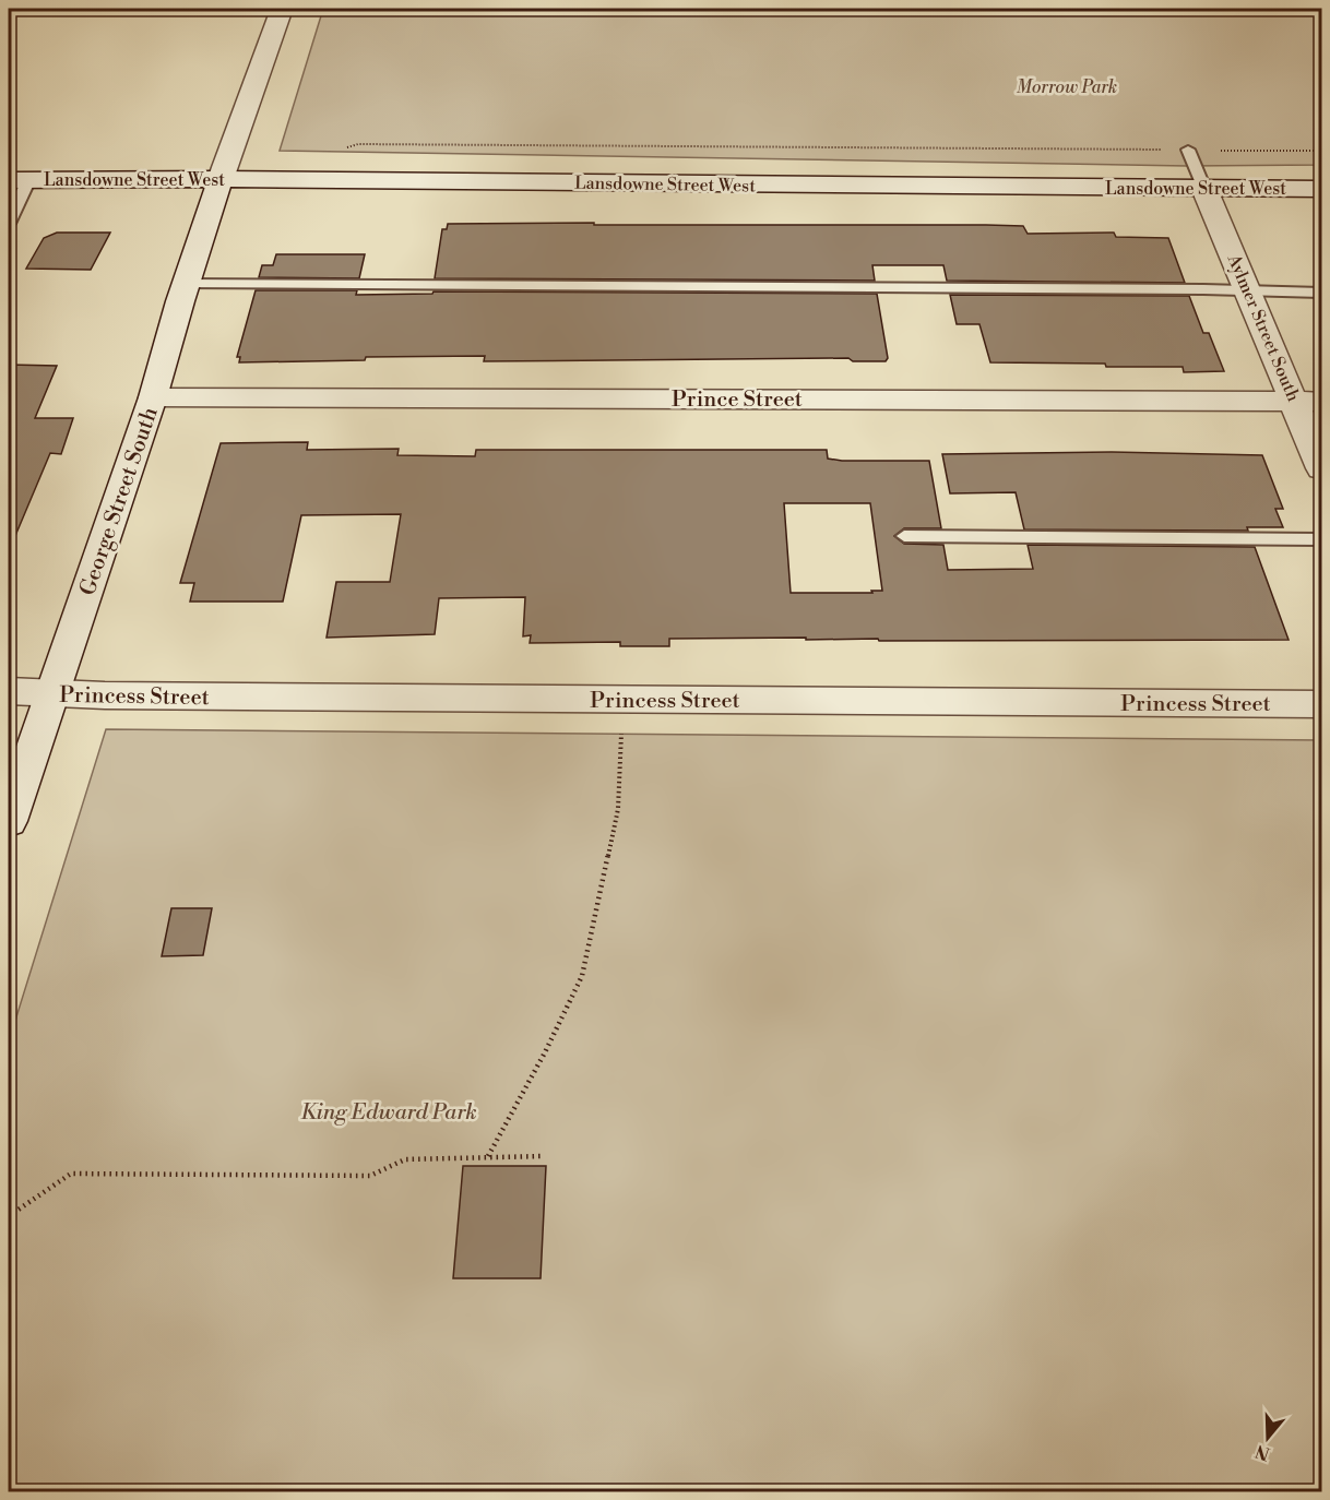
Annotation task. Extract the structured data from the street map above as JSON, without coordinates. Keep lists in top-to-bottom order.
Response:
{
  "streets": {
    "street": [
      "Lansdowne Street West",
      "Aylmer Street South",
      "Prince Street",
      "George Street South",
      "Princess Street"
    ]
  },
  "crossings": [
    ["Lansdowne Street West", "Aylmer Street South"],
    ["Lansdowne Street West", "George Street South"],
    ["Aylmer Street South", "Prince Street"],
    ["Prince Street", "George Street South"],
    ["George Street South", "Princess Street"]
  ],
  "parks": ["Morrow Park", "King Edward Park"],
  "north": "bottom"
}
